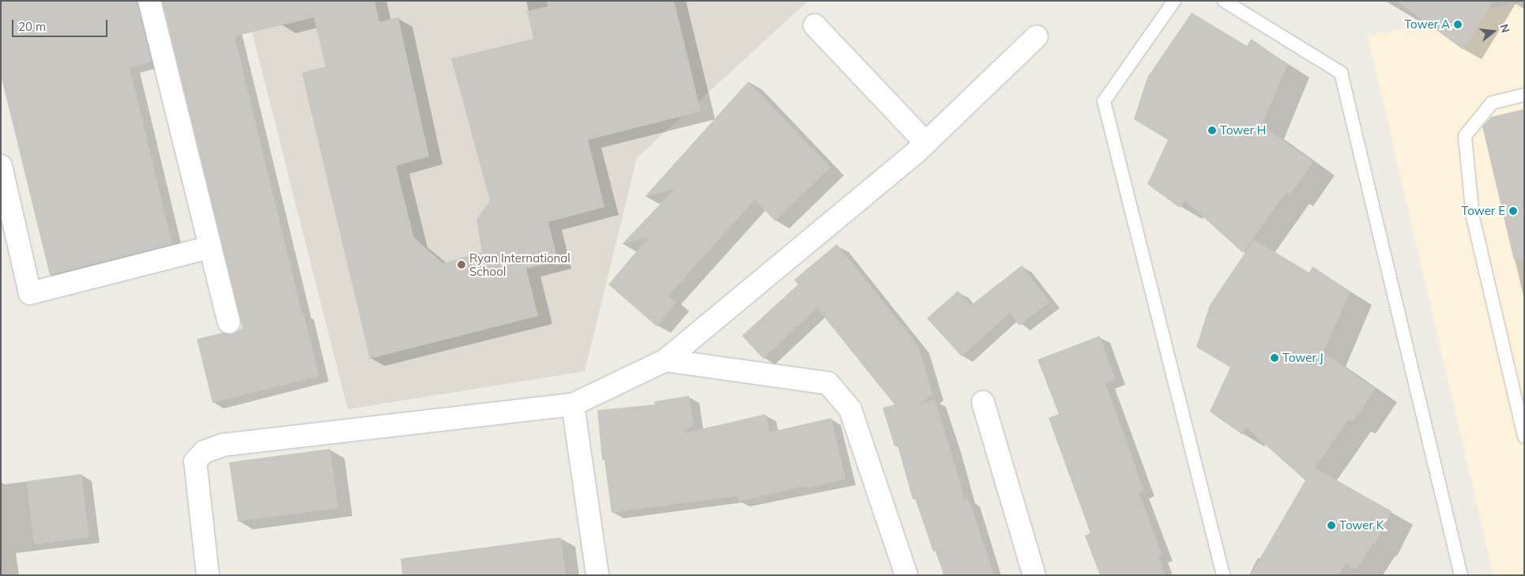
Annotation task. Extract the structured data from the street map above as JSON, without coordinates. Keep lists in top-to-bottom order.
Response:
{
  "places": [
    "Tower A",
    "Tower H",
    "Tower E",
    "Ryan International School",
    "Tower J",
    "Tower K"
  ],
  "scale_bar": "20 m",
  "north": "right"
}
